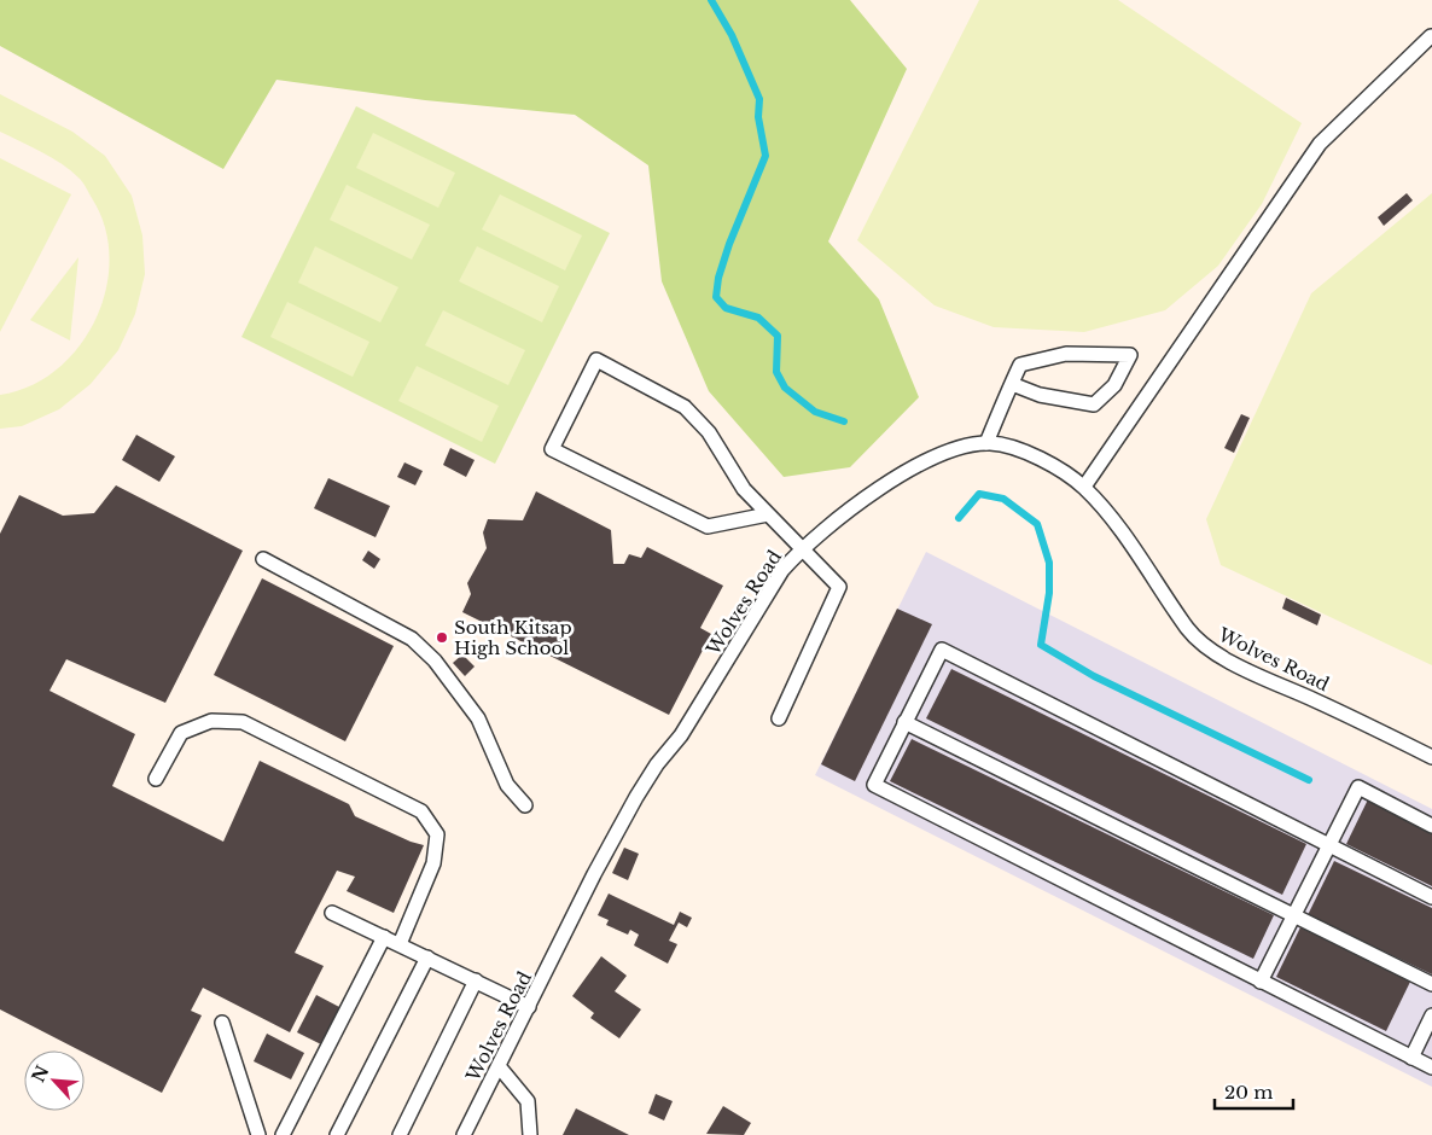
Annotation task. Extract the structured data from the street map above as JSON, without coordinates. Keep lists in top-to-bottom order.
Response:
{
  "streets": {
    "lane": ["Wolves Road"]
  },
  "places": ["South Kitsap High School"],
  "scale_bar": "20 m",
  "north": "top left"
}
